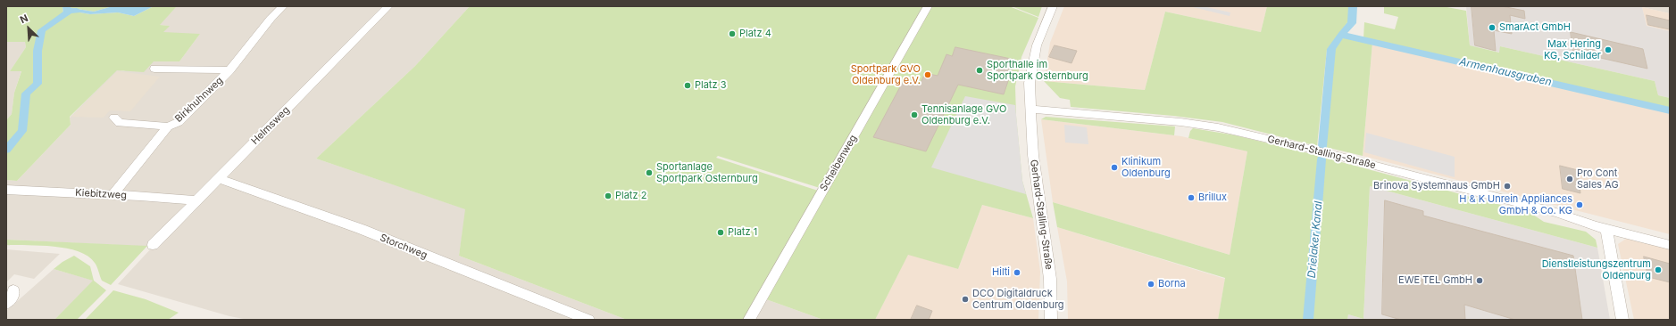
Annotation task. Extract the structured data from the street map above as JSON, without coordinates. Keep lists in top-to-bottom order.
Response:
{
  "streets": {
    "street": [
      "Birkhuhnweg",
      "Helmsweg",
      "Gerhard-Stalling-Straße",
      "Scheibenweg",
      "Kiebitzweg",
      "Storchweg"
    ]
  },
  "crossings": [
    ["Birkhuhnweg", "Kiebitzweg"],
    ["Helmsweg", "Kiebitzweg"],
    ["Helmsweg", "Storchweg"]
  ],
  "water": ["Armenhausgraben", "Drielaker Kanal"],
  "places": [
    "SmarAct GmbH",
    "Platz 4",
    "Max Hering KG, Schilder",
    "Sporthalle im Sportpark Osternburg",
    "Sportpark GVO Oldenburg e.V.",
    "Platz 3",
    "Tennisanlage GVO Oldenburg e.V.",
    "Klinikum Oldenburg",
    "Sportanlage Sportpark Osternburg",
    "Pro Cont Sales AG",
    "Brinova Systemhaus GmbH",
    "Platz 2",
    "Brillux",
    "H & K Unrein Appliances GmbH & Co. KG",
    "Platz 1",
    "Dienstleistungszentrum Oldenburg",
    "Hilti",
    "EWE TEL GmbH",
    "Borna",
    "DCO Digitaldruck Centrum Oldenburg"
  ],
  "north": "top left"
}
